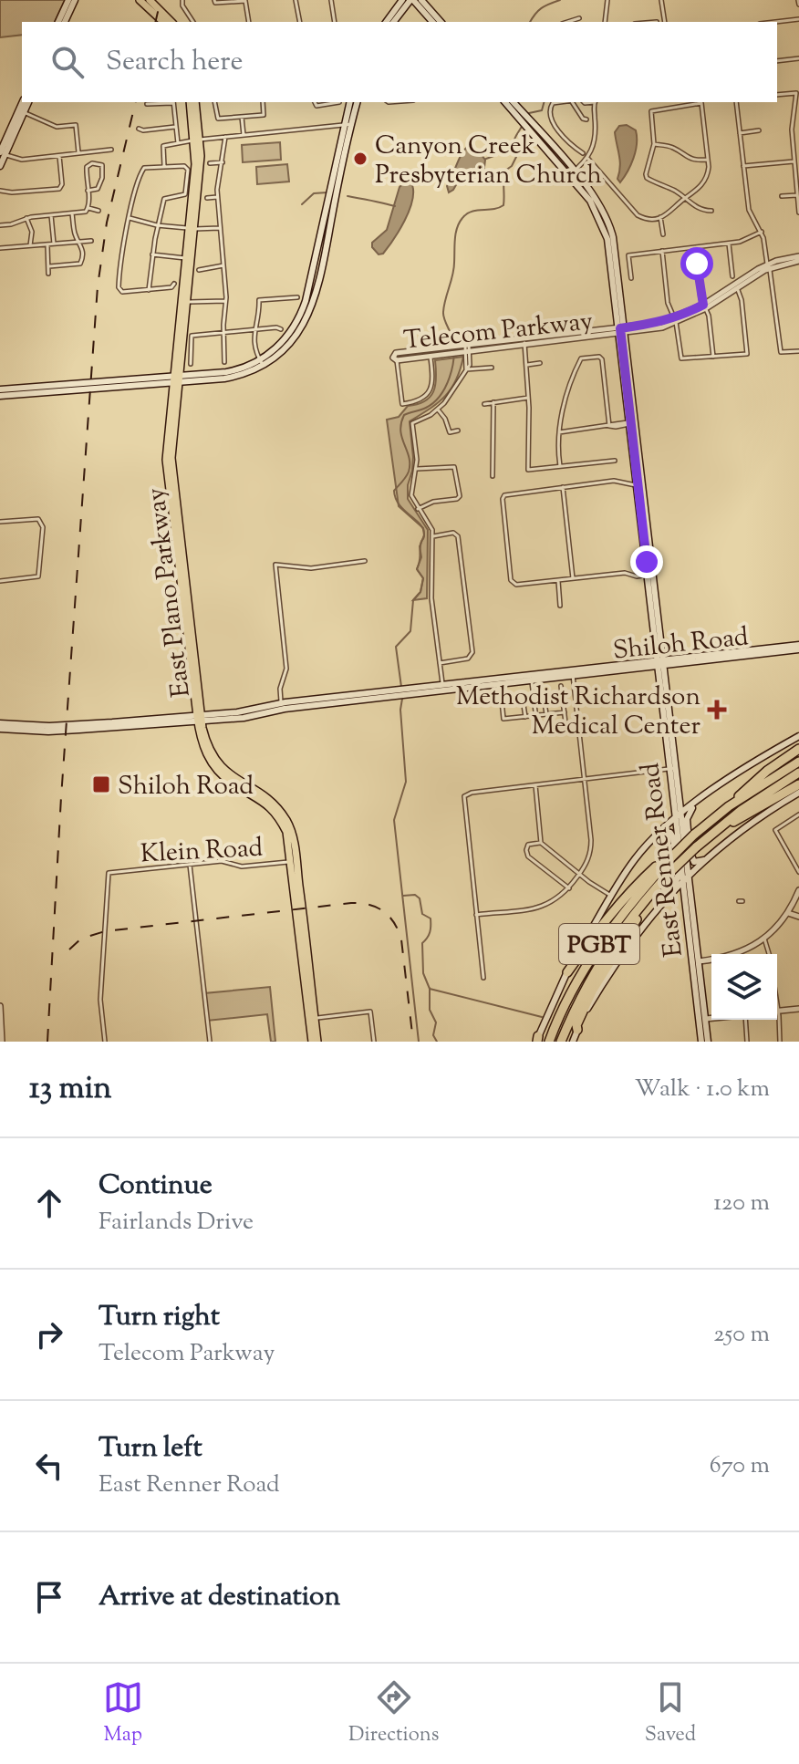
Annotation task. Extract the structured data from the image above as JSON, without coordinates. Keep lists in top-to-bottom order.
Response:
{
  "streets": {
    "highway": ["PGBT"],
    "main road": ["East Plano Parkway", "Shiloh Road", "East Renner Road"],
    "street": ["Telecom Parkway", "Klein Road"]
  },
  "crossings": [
    ["Telecom Parkway", "East Renner Road"],
    ["East Plano Parkway", "Shiloh Road"],
    ["East Plano Parkway", "Klein Road"],
    ["Shiloh Road", "East Renner Road"]
  ],
  "places": {
    "other": ["Canyon Creek Presbyterian Church"],
    "health": ["Methodist Richardson Medical Center"],
    "transit": ["Shiloh Road"]
  },
  "page": {
    "search": "Search here",
    "heading": ["13 min", "Walk · 1.0 km"],
    "list": [
      ["Continue", "Fairlands Drive", "120 m"],
      ["Turn right", "Telecom Parkway", "250 m"],
      ["Turn left", "East Renner Road", "670 m"],
      "Arrive at destination"
    ],
    "nav": ["Map", "Directions", "Saved"]
  }
}
